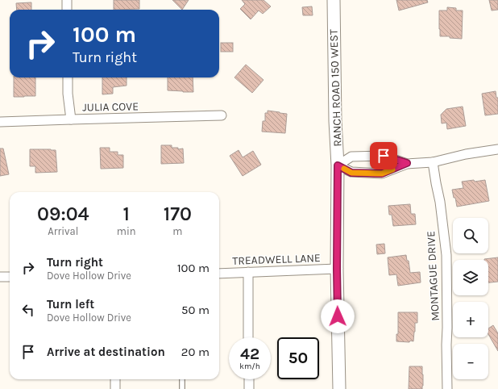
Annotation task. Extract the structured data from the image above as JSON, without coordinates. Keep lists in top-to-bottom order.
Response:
{
  "streets": {
    "main road": ["RANCH ROAD 150 WEST"],
    "street": ["JULIA COVE", "TREADWELL LANE", "MONTAGUE DRIVE"]
  },
  "crossings": [
    ["RANCH ROAD 150 WEST", "TREADWELL LANE"]
  ],
  "page": {
    "turn": ["100 m", "Turn right"],
    "eta": [
      "09:04",
      "Arrival",
      "1",
      "min",
      "170",
      "m"
    ],
    "map_buttons": ["+", "−"],
    "list": [
      {
        "name": "Turn right",
        "note": "Dove Hollow Drive",
        "value": "100 m"
      },
      {
        "name": "Turn left",
        "note": "Dove Hollow Drive",
        "value": "50 m"
      },
      {
        "name": "Arrive at destination",
        "value": "20 m"
      }
    ],
    "speed": "42 km/h",
    "limit": "50"
  }
}
